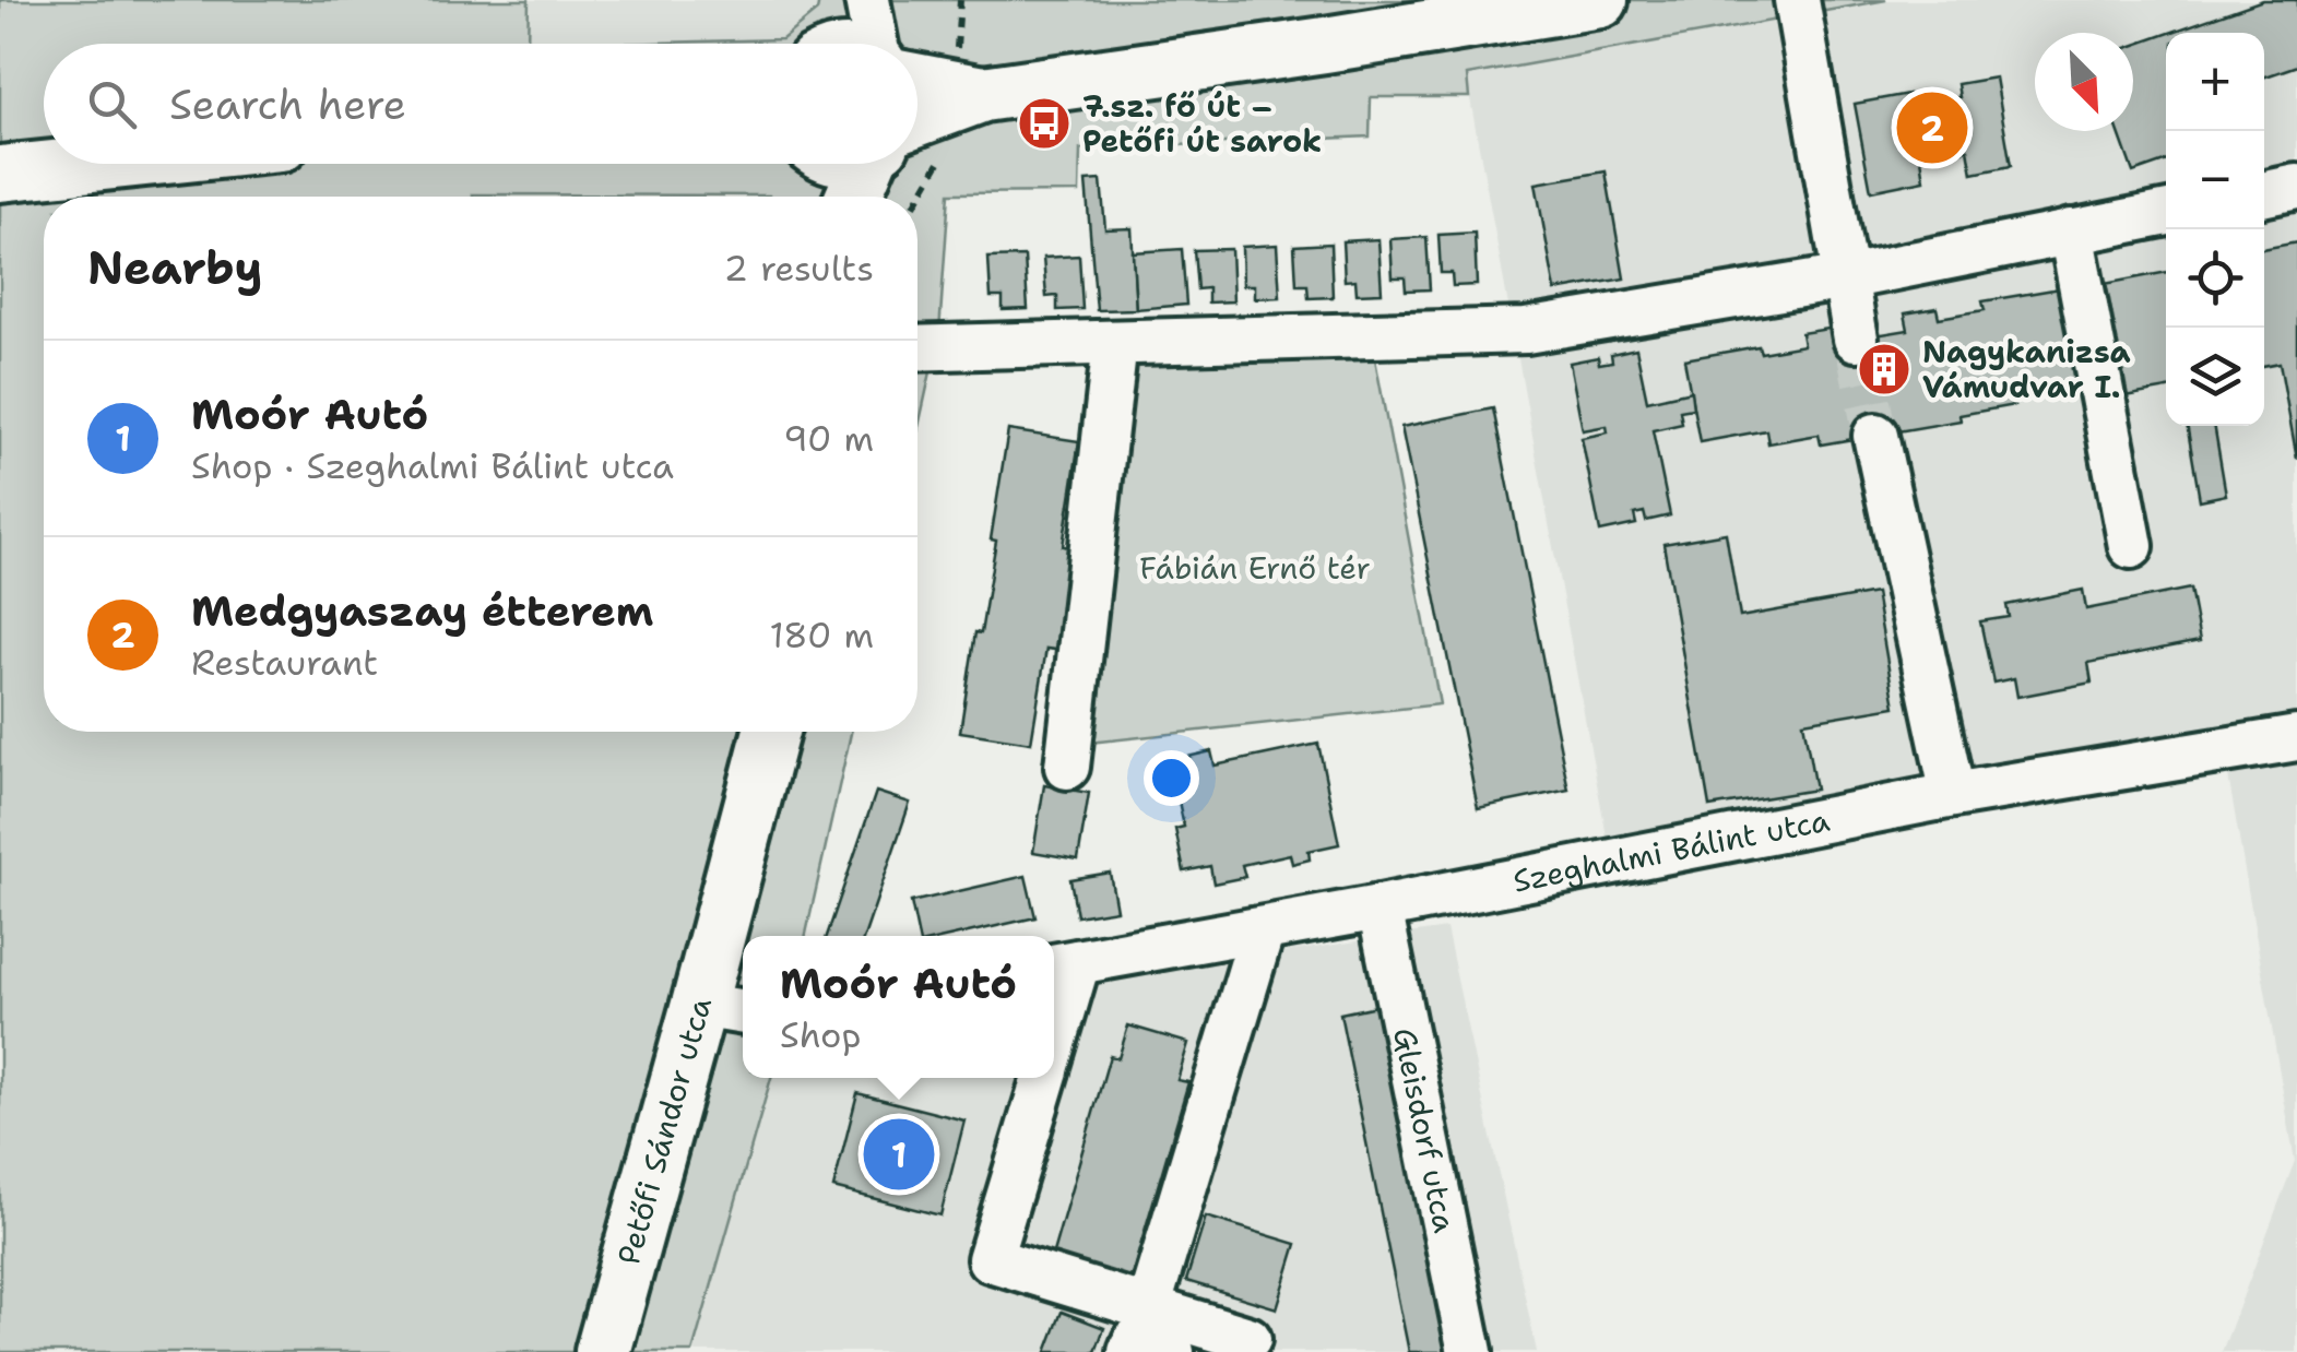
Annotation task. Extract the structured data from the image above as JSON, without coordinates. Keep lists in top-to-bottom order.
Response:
{
  "streets": {
    "main road": ["Petőfi Sándor utca"],
    "street": ["Szeghalmi Bálint utca", "Gleisdorf utca"]
  },
  "crossings": [
    ["Szeghalmi Bálint utca", "Gleisdorf utca"]
  ],
  "parks": ["Fábián Ernő tér"],
  "places": {
    "bus stop": ["7.sz. fő út – Petőfi út sarok"],
    "building": ["Nagykanizsa Vámudvar I."]
  },
  "north": "bottom right",
  "page": {
    "map_buttons": ["+", "−"],
    "search": "Search here",
    "pins": ["2", "1"],
    "heading": ["Nearby", "2 results"],
    "list": [
      {
        "mark": "1",
        "name": "Moór Autó",
        "note": "Shop · Szeghalmi Bálint utca",
        "value": "90 m"
      },
      {
        "mark": "2",
        "name": "Medgyaszay étterem",
        "note": "Restaurant",
        "value": "180 m"
      }
    ],
    "popup": ["Moór Autó", "Shop"]
  }
}
